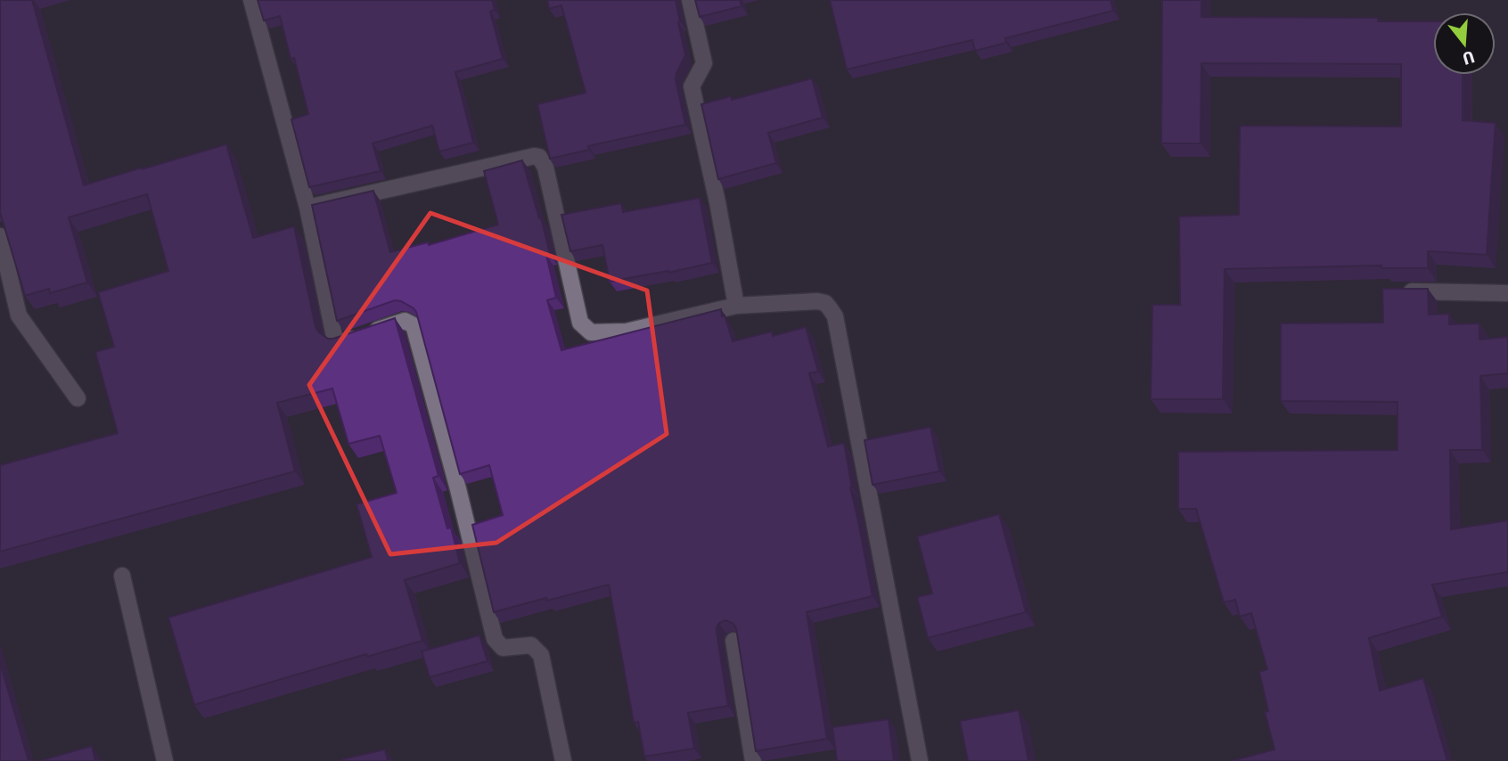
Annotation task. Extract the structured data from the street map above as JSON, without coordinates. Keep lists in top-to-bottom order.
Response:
{
  "north": "bottom"
}
